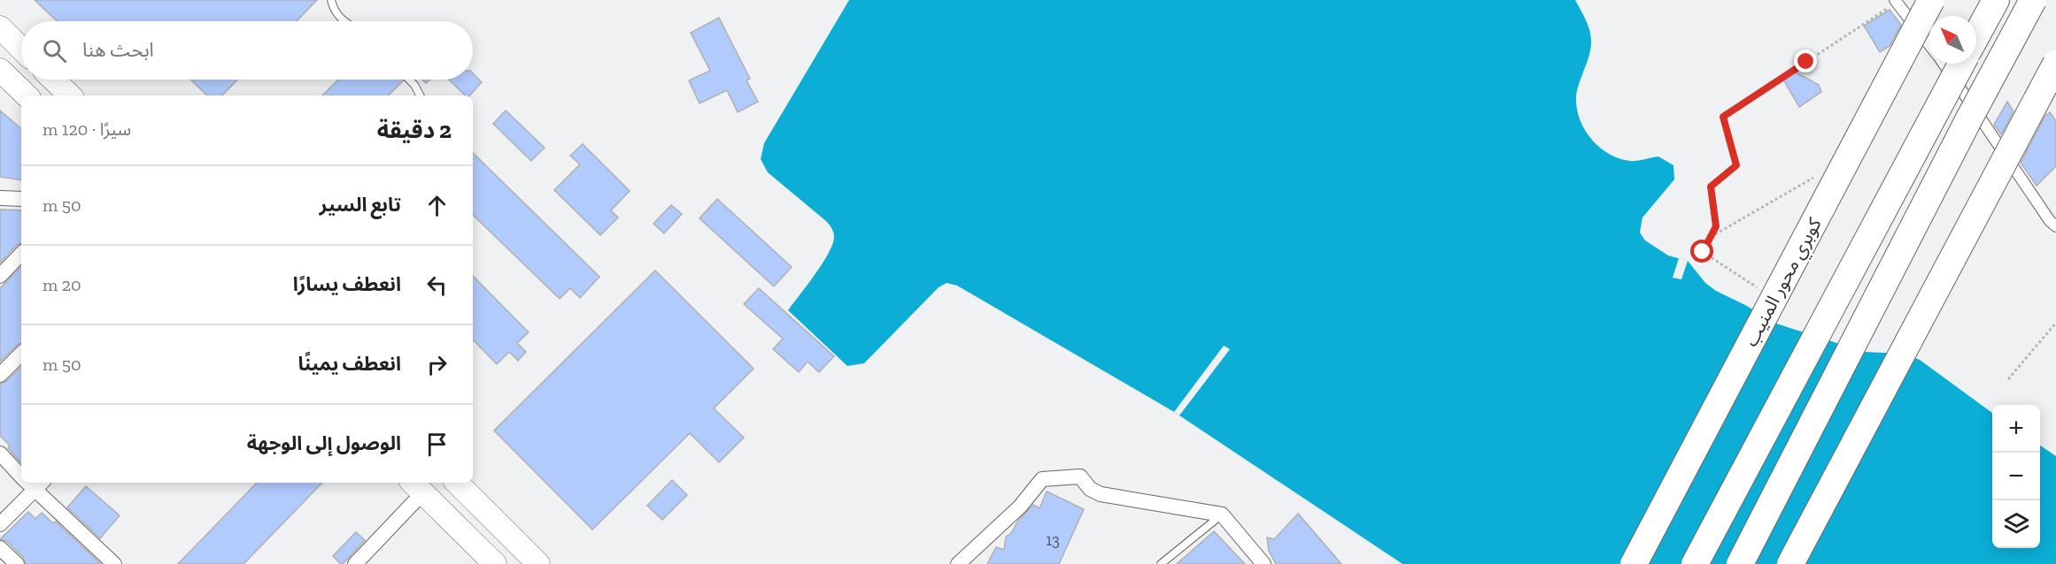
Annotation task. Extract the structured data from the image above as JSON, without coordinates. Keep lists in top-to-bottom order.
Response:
{
  "streets": {
    "highway": ["كوبري محور المنيب"]
  },
  "house_numbers": ["13"],
  "north": "top left",
  "page": {
    "search": "ابحث هنا",
    "heading": ["2 دقيقة", "سيرًا · 120 m"],
    "list": [
      ["تابع السير", "50 m"],
      ["انعطف يسارًا", "20 m"],
      ["انعطف يمينًا", "50 m"],
      "الوصول إلى الوجهة"
    ],
    "map_buttons": ["+", "−"]
  }
}
